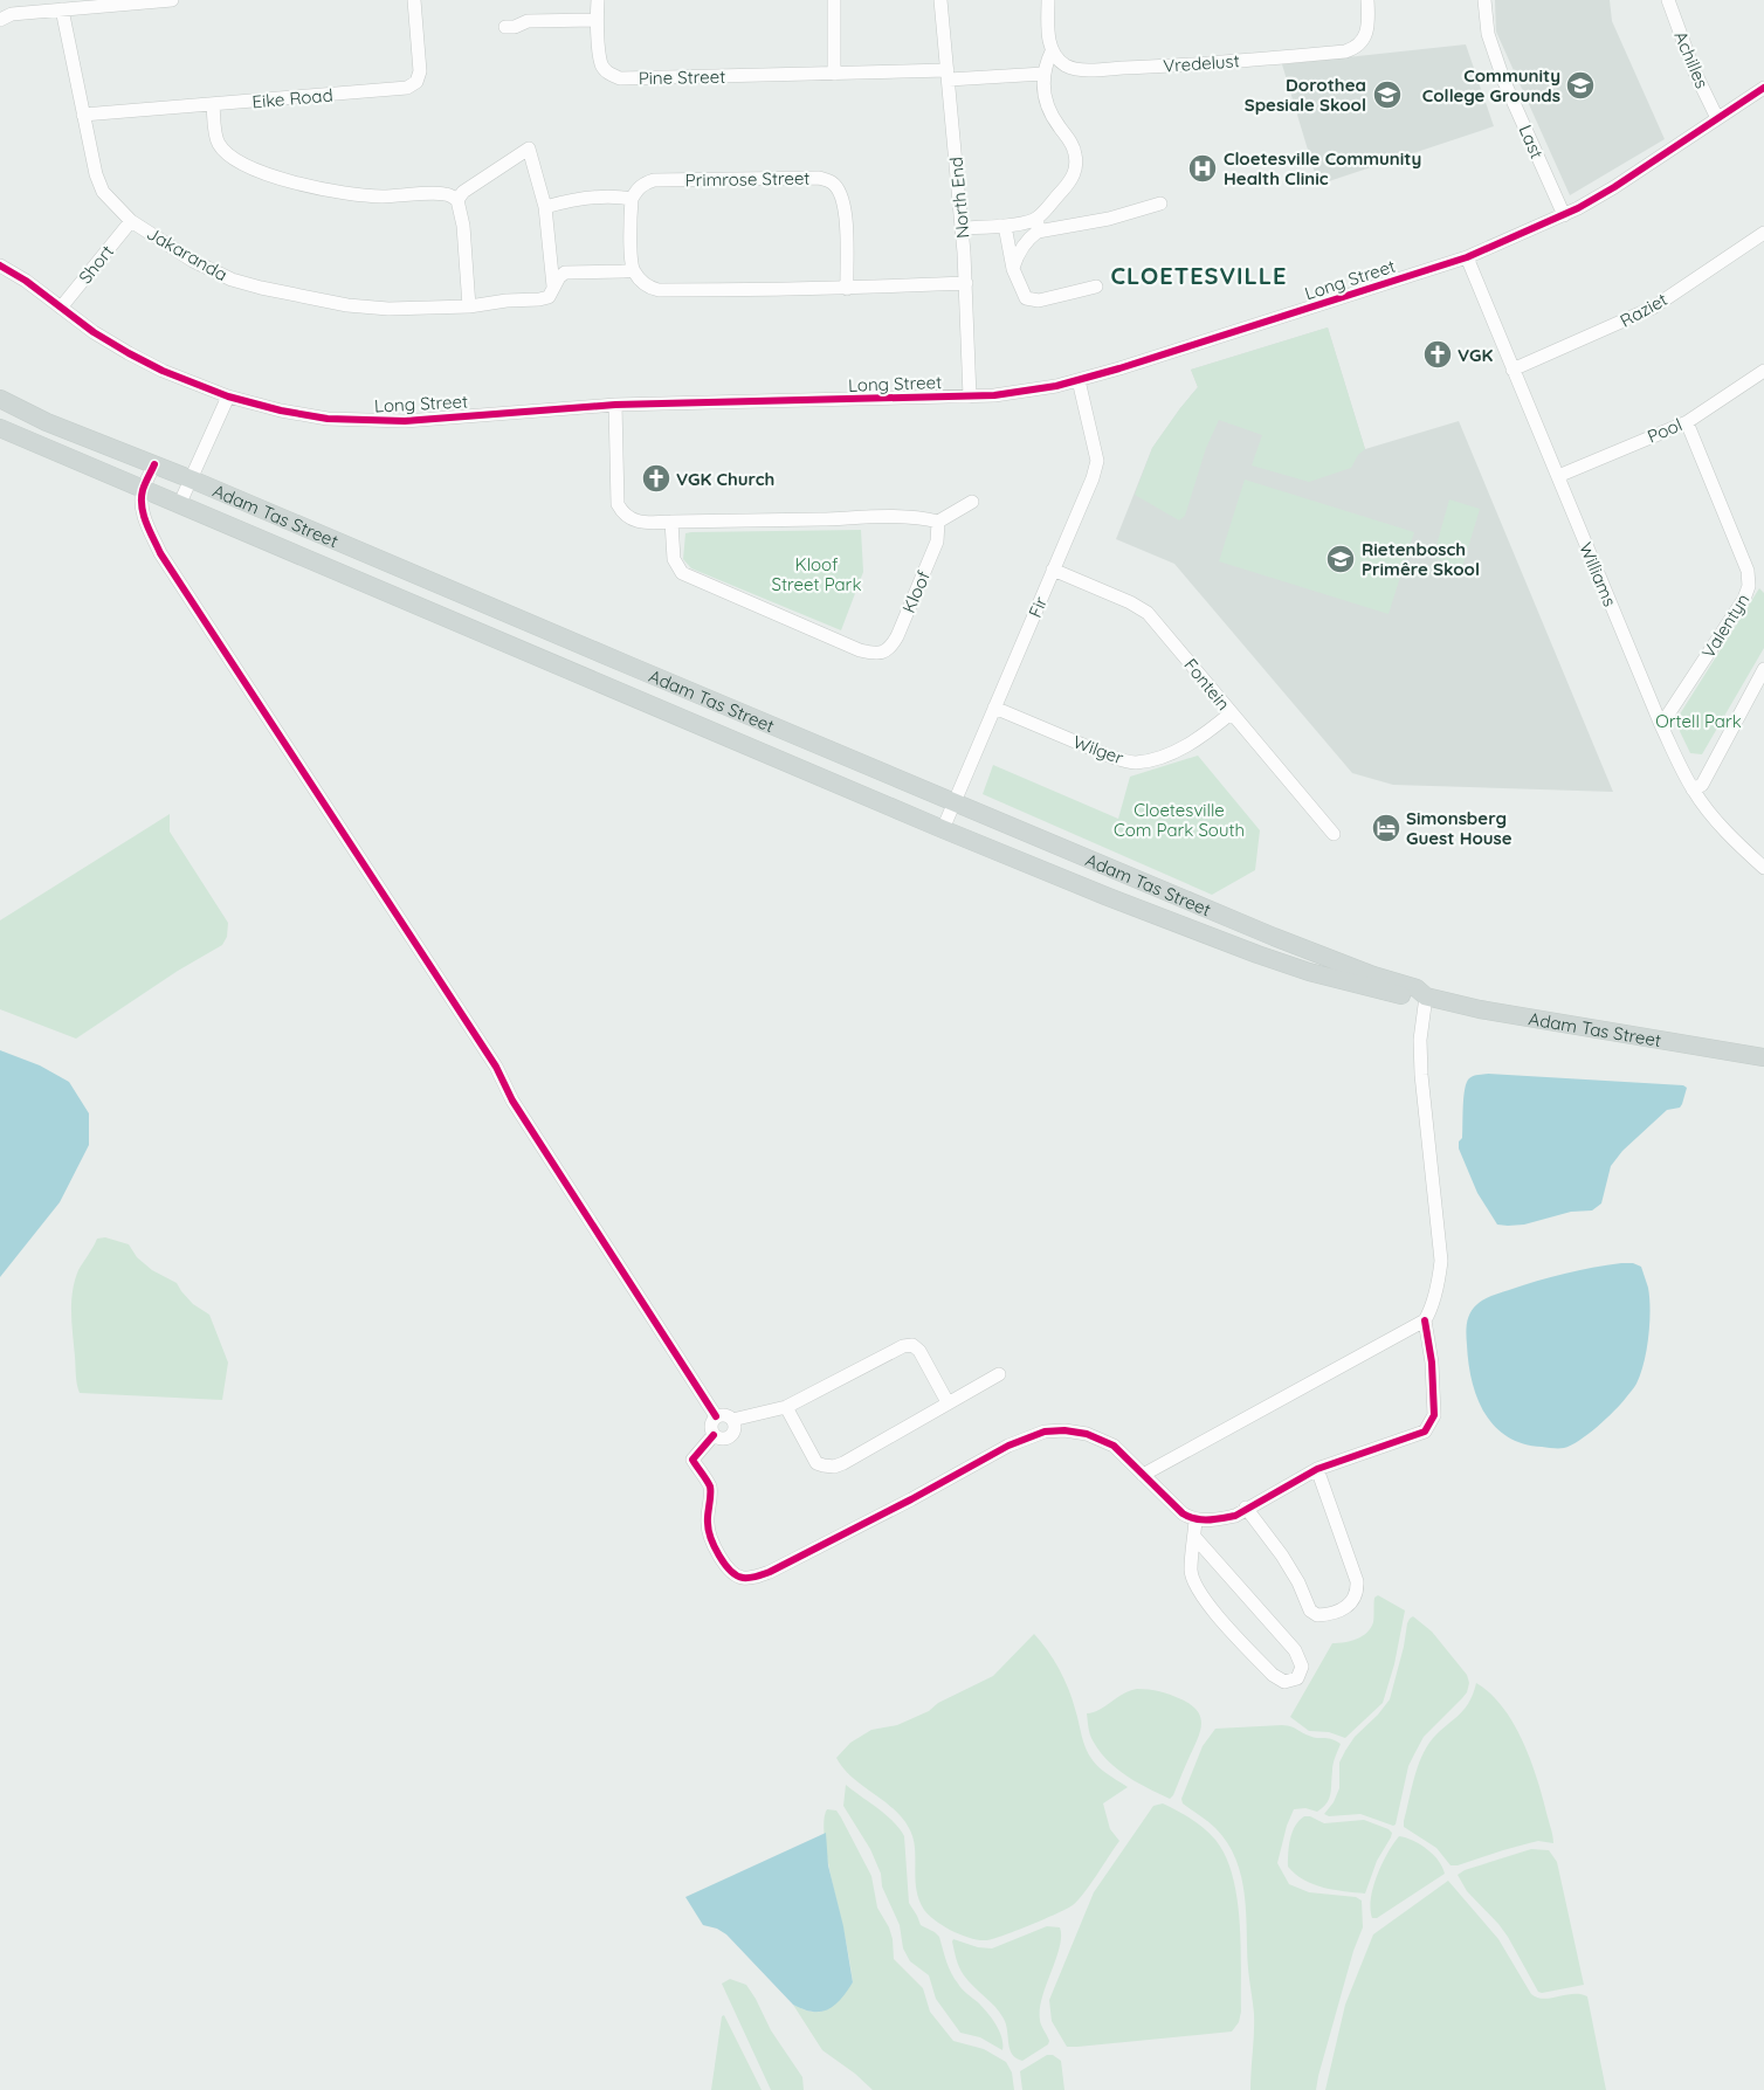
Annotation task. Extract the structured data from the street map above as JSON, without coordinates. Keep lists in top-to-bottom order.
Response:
{
  "streets": {
    "main road": ["Adam Tas Street"],
    "street": [
      "Achilles",
      "Vredelust",
      "Pine Street",
      "Eike Road",
      "Last",
      "Primrose Street",
      "North End",
      "Jakaranda",
      "Short",
      "Long Street",
      "Raziet",
      "Pool",
      "Williams",
      "Kloof",
      "Fir",
      "Valentyn",
      "Fontein",
      "Wilger"
    ]
  },
  "crossings": [
    ["Achilles", "Long Street"],
    ["Pine Street", "North End"],
    ["Eike Road", "Jakaranda"],
    ["Last", "Long Street"],
    ["North End", "Long Street"],
    ["Jakaranda", "Short"],
    ["Short", "Long Street"],
    ["Long Street", "Williams"],
    ["Long Street", "Fir"],
    ["Raziet", "Williams"],
    ["Pool", "Williams"],
    ["Pool", "Valentyn"],
    ["Adam Tas Street", "Fir"],
    ["Williams", "Valentyn"],
    ["Fir", "Fontein"],
    ["Fir", "Wilger"],
    ["Fontein", "Wilger"]
  ],
  "districts": ["CLOETESVILLE"],
  "parks": ["Kloof Street Park", "Ortell Park", "Cloetesville Com Park South"],
  "places": {
    "school or university": ["Community College Grounds", "Dorothea Spesiale Skool", "Rietenbosch Primêre Skool"],
    "hospital": ["Cloetesville Community Health Clinic"],
    "church": ["VGK", "VGK Church"],
    "hotel": ["Simonsberg Guest House"]
  }
}
